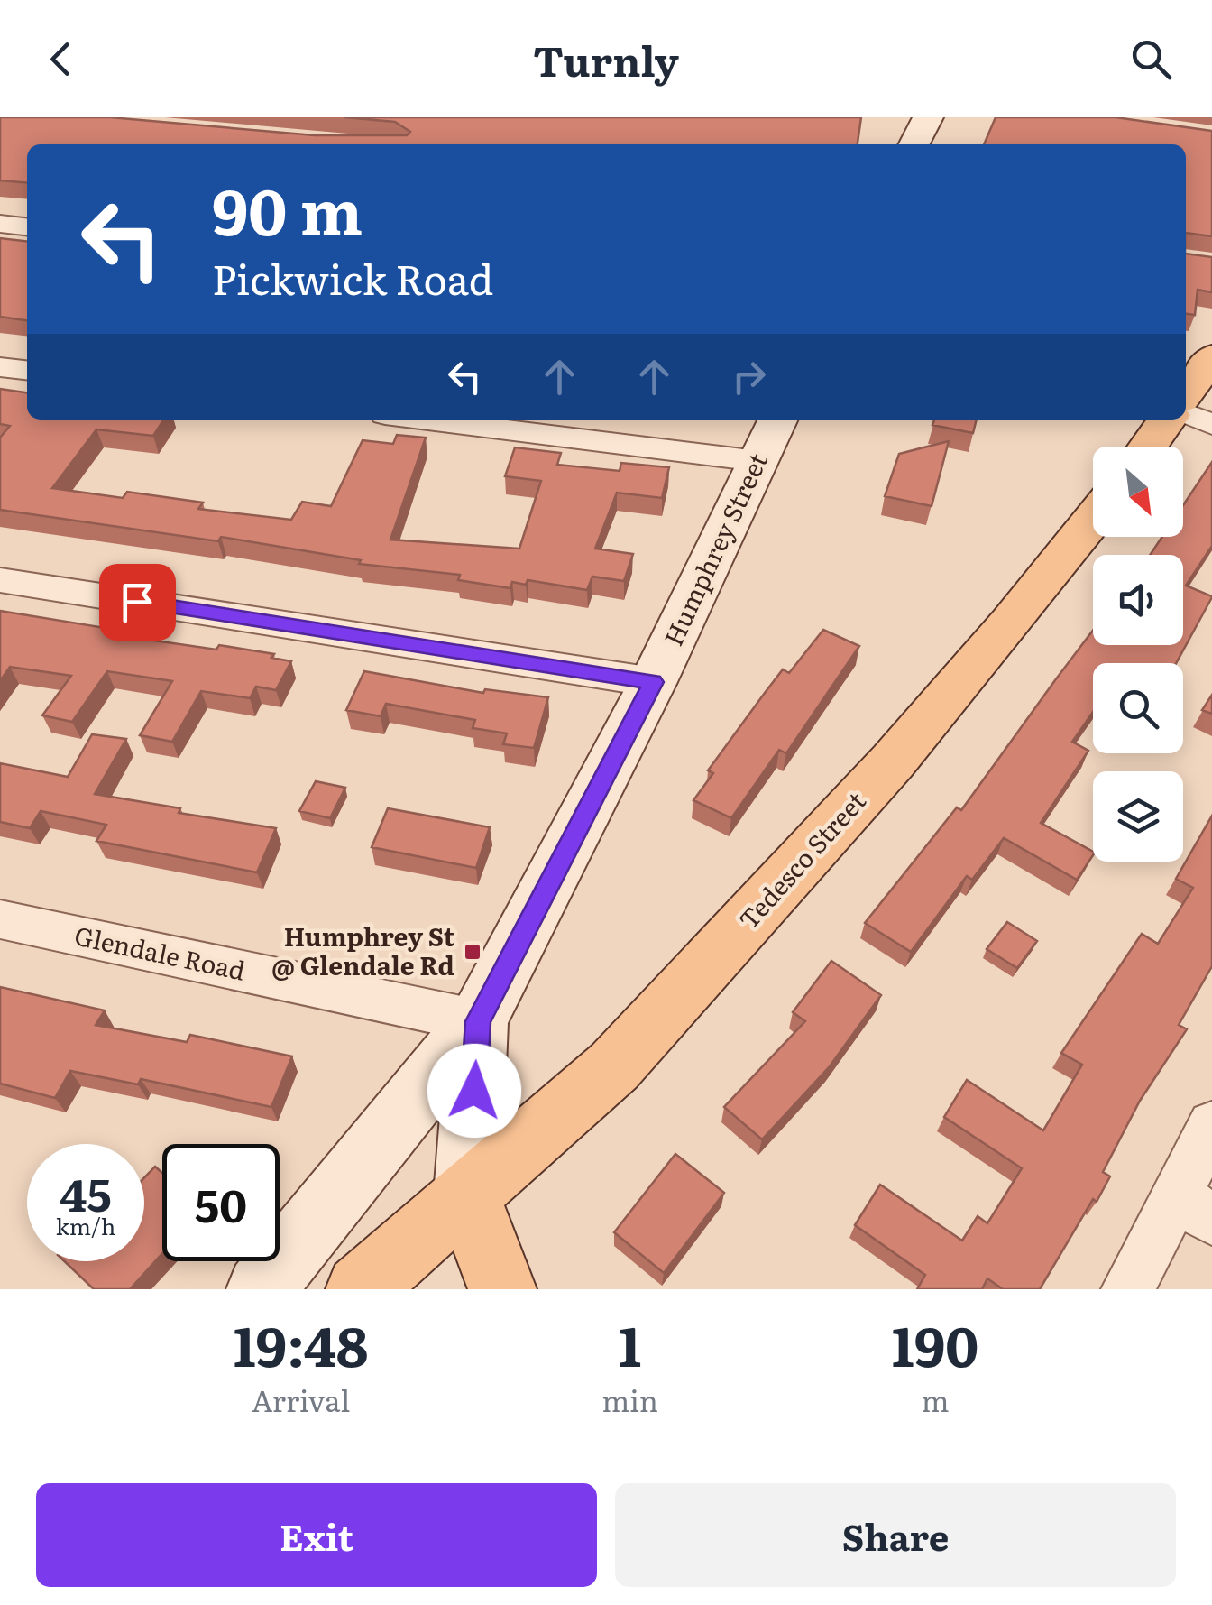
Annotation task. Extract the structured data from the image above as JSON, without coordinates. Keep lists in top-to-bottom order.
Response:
{
  "streets": {
    "main road": ["Humphrey Street", "Tedesco Street"],
    "street": ["Glendale Road"]
  },
  "crossings": [
    ["Humphrey Street", "Tedesco Street"],
    ["Humphrey Street", "Glendale Road"]
  ],
  "places": {
    "transit": ["Humphrey St @ Glendale Rd"]
  },
  "north": "bottom right",
  "page": {
    "header": "Turnly",
    "turn": ["90 m", "Pickwick Road"],
    "speed": "45 km/h",
    "limit": "50",
    "eta": [
      "19:48",
      "Arrival",
      "1",
      "min",
      "190",
      "m"
    ],
    "buttons": ["Exit", "Share"]
  }
}
